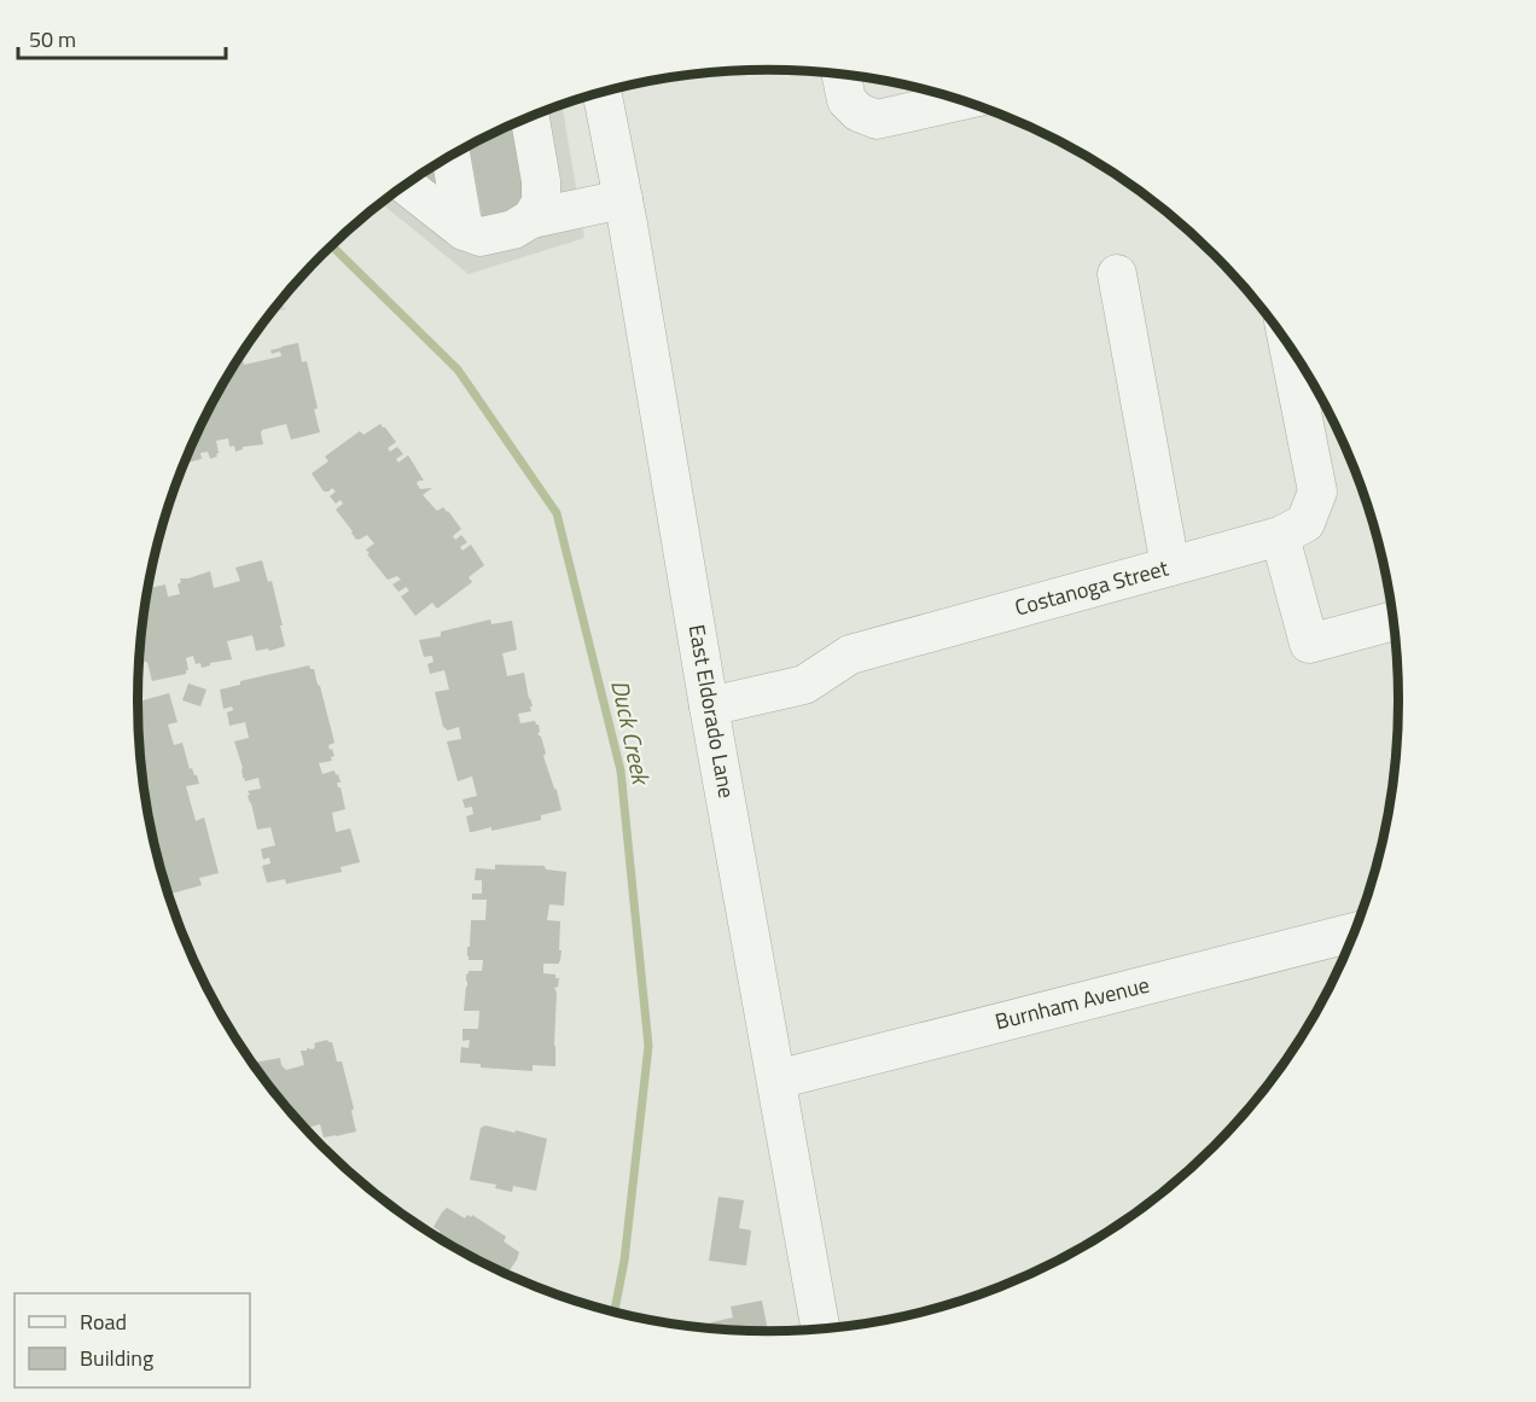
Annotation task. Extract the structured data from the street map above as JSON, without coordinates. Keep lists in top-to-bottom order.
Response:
{
  "streets": {
    "street": ["Costanoga Street", "East Eldorado Lane", "Burnham Avenue"]
  },
  "crossings": [
    ["Costanoga Street", "East Eldorado Lane"],
    ["East Eldorado Lane", "Burnham Avenue"]
  ],
  "water": ["Duck Creek"],
  "legend": ["Road", "Building"],
  "scale_bar": "50 m"
}
